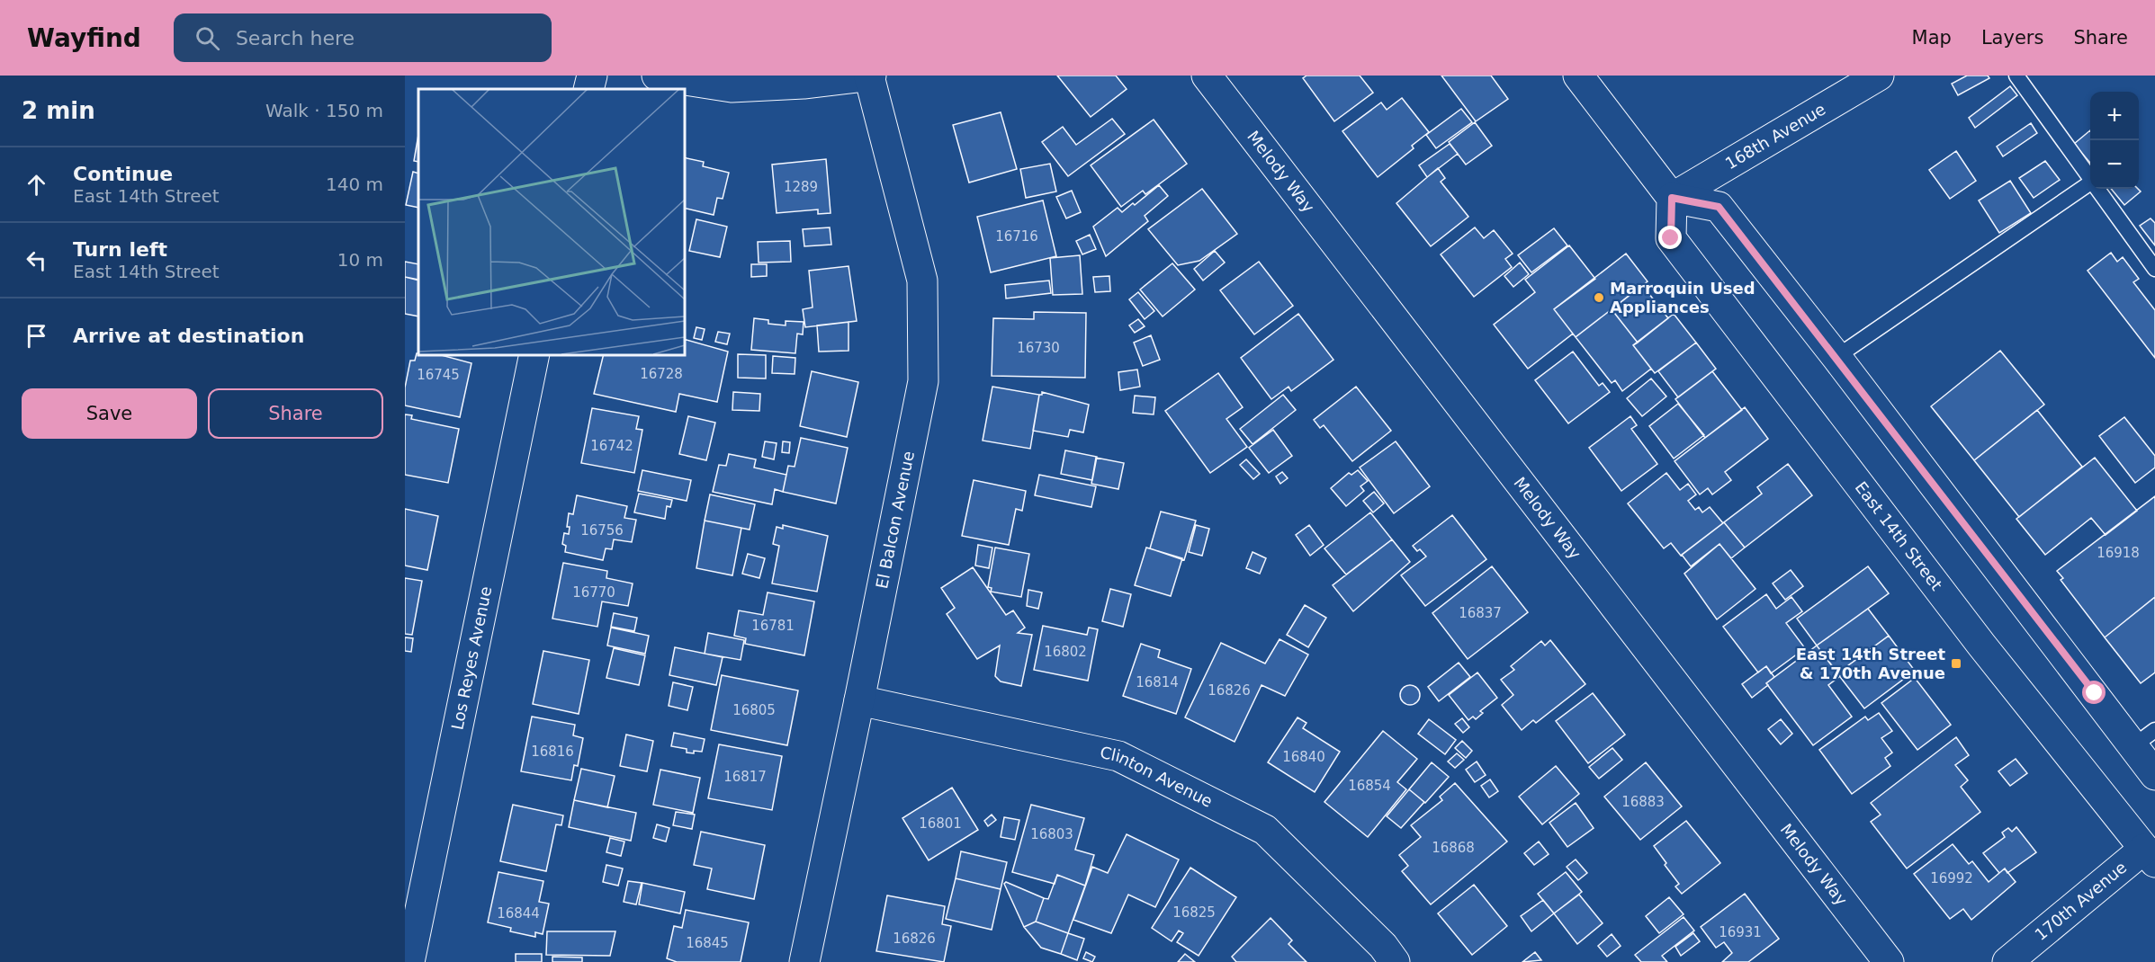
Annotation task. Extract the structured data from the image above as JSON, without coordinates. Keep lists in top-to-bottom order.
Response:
{
  "streets": {
    "street": [
      "168th Avenue",
      "Melody Way",
      "El Balcon Avenue",
      "East 14th Street",
      "Los Reyes Avenue",
      "Clinton Avenue",
      "170th Avenue"
    ]
  },
  "crossings": [
    ["168th Avenue", "East 14th Street"],
    ["El Balcon Avenue", "Clinton Avenue"],
    ["East 14th Street", "170th Avenue"]
  ],
  "places": {
    "other": ["Marroquin Used Appliances"],
    "transit": ["East 14th Street & 170th Avenue"]
  },
  "house_numbers": [
    "1289",
    "16716",
    "16730",
    "16728",
    "16745",
    "16742",
    "16756",
    "16918",
    "16770",
    "16837",
    "16781",
    "16802",
    "16814",
    "16826",
    "16805",
    "16816",
    "16840",
    "16817",
    "16854",
    "16883",
    "16801",
    "16803",
    "16868",
    "16992",
    "16825",
    "16844",
    "16931",
    "16826",
    "16845"
  ],
  "page": {
    "header": "Wayfind",
    "search": "Search here",
    "nav": ["Map", "Layers", "Share"],
    "heading": ["2 min", "Walk · 150 m"],
    "map_buttons": ["+", "−"],
    "list": [
      ["Continue", "East 14th Street", "140 m"],
      ["Turn left", "East 14th Street", "10 m"],
      "Arrive at destination"
    ],
    "buttons": ["Save", "Share"]
  }
}
